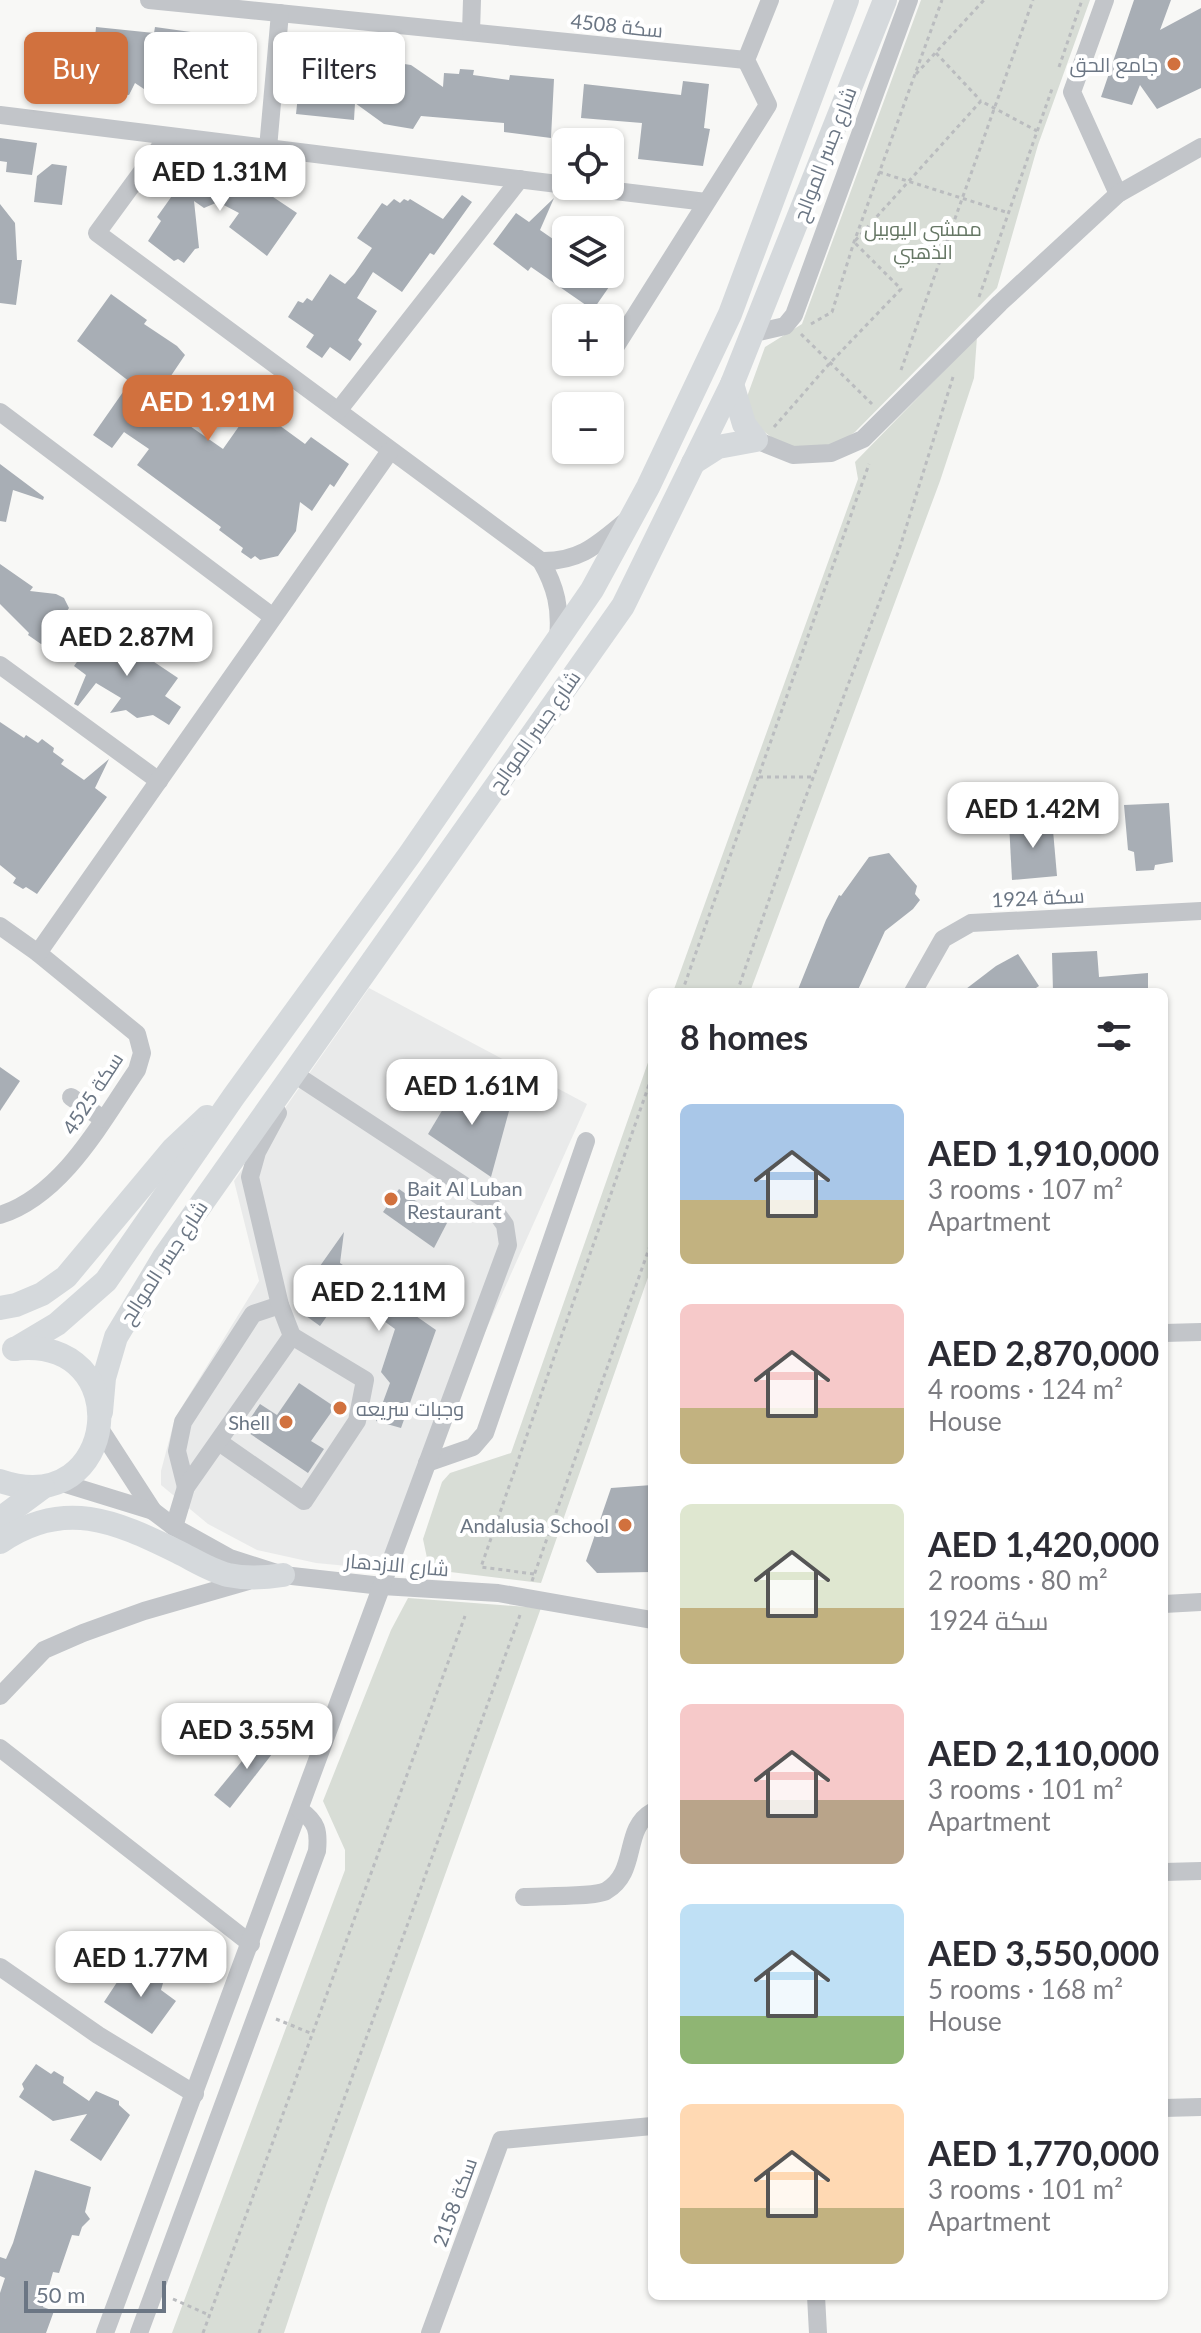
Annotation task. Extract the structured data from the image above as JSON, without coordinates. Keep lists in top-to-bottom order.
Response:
{
  "streets": {
    "main road": ["شارع جسر الموالح"],
    "street": [
      "سكة 4508",
      "سكة 1924",
      "سكة 4525",
      "شارع الازدهار",
      "سكة 2158"
    ]
  },
  "crossings": [
    ["شارع جسر الموالح", "شارع الازدهار"]
  ],
  "parks": ["ممشى اليوبيل الذهبي"],
  "places": [
    "جامع الحق",
    "Bait Al Luban Restaurant",
    "وجبات سريعه",
    "Shell",
    "Andalusia School"
  ],
  "scale_bar": "50 m",
  "page": {
    "chip": ["Buy", "Rent", "Filters"],
    "map_buttons": ["+", "−"],
    "price": [
      "AED 1.31M",
      "AED 1.91M",
      "AED 2.87M",
      "AED 1.42M",
      "AED 1.61M",
      "AED 2.11M",
      "AED 3.55M",
      "AED 1.77M"
    ],
    "heading": "8 homes",
    "list": [
      {
        "name": "AED 1,910,000",
        "note": "3 rooms · 107 m² · Apartment"
      },
      {
        "name": "AED 2,870,000",
        "note": "4 rooms · 124 m² · House"
      },
      {
        "name": "AED 1,420,000",
        "note": "2 rooms · 80 m² · سكة 1924"
      },
      {
        "name": "AED 2,110,000",
        "note": "3 rooms · 101 m² · Apartment"
      },
      {
        "name": "AED 3,550,000",
        "note": "5 rooms · 168 m² · House"
      },
      {
        "name": "AED 1,770,000",
        "note": "3 rooms · 101 m² · Apartment"
      }
    ],
    "scale": "50 m"
  }
}
